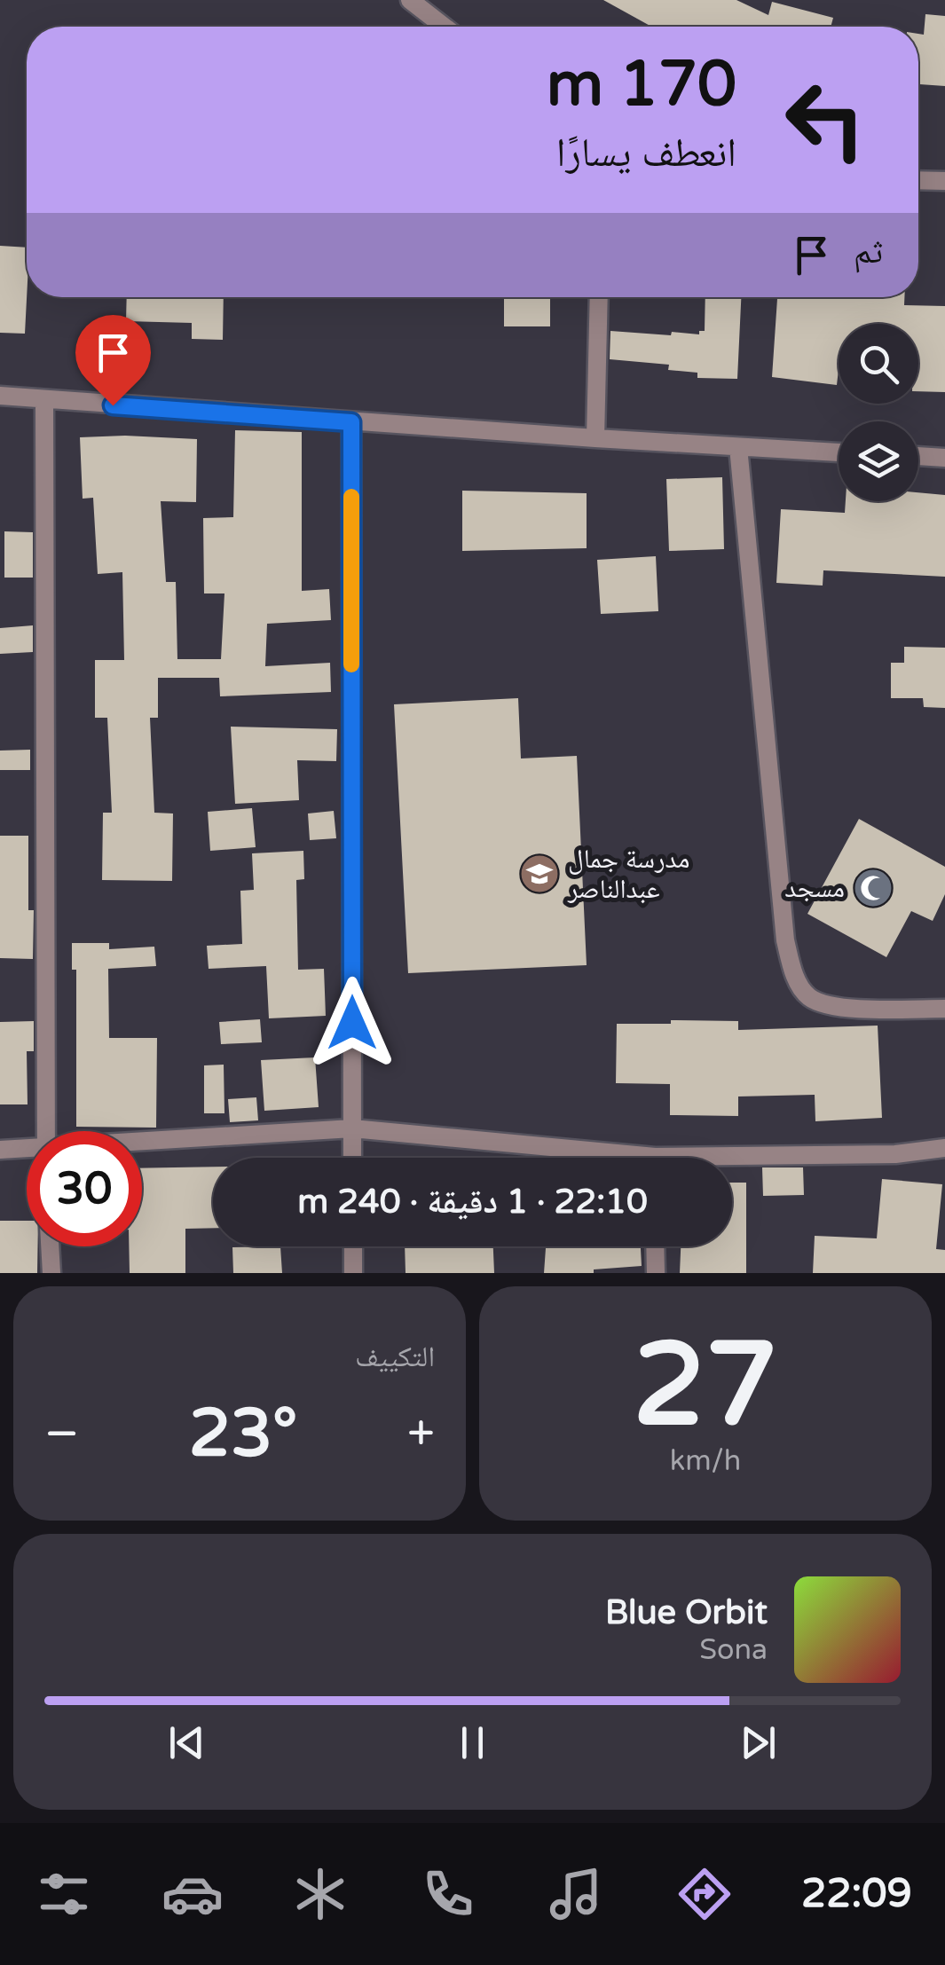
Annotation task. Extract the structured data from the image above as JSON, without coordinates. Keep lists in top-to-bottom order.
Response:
{
  "places": {
    "school or university": ["مدرسة جمال عبدالناصر"],
    "mosque": ["مسجد"]
  },
  "page": {
    "turn": ["170 m", "انعطف يسارًا"],
    "then": "ثم",
    "limit": "30",
    "trip": "22:10 · 1 دقيقة · 240 m",
    "tile": [
      ["27", "km/h"],
      "التكييف"
    ],
    "heat": ["−", "23°", "+"],
    "song": ["Blue Orbit", "Sona"],
    "tabs": "22:09"
  }
}
